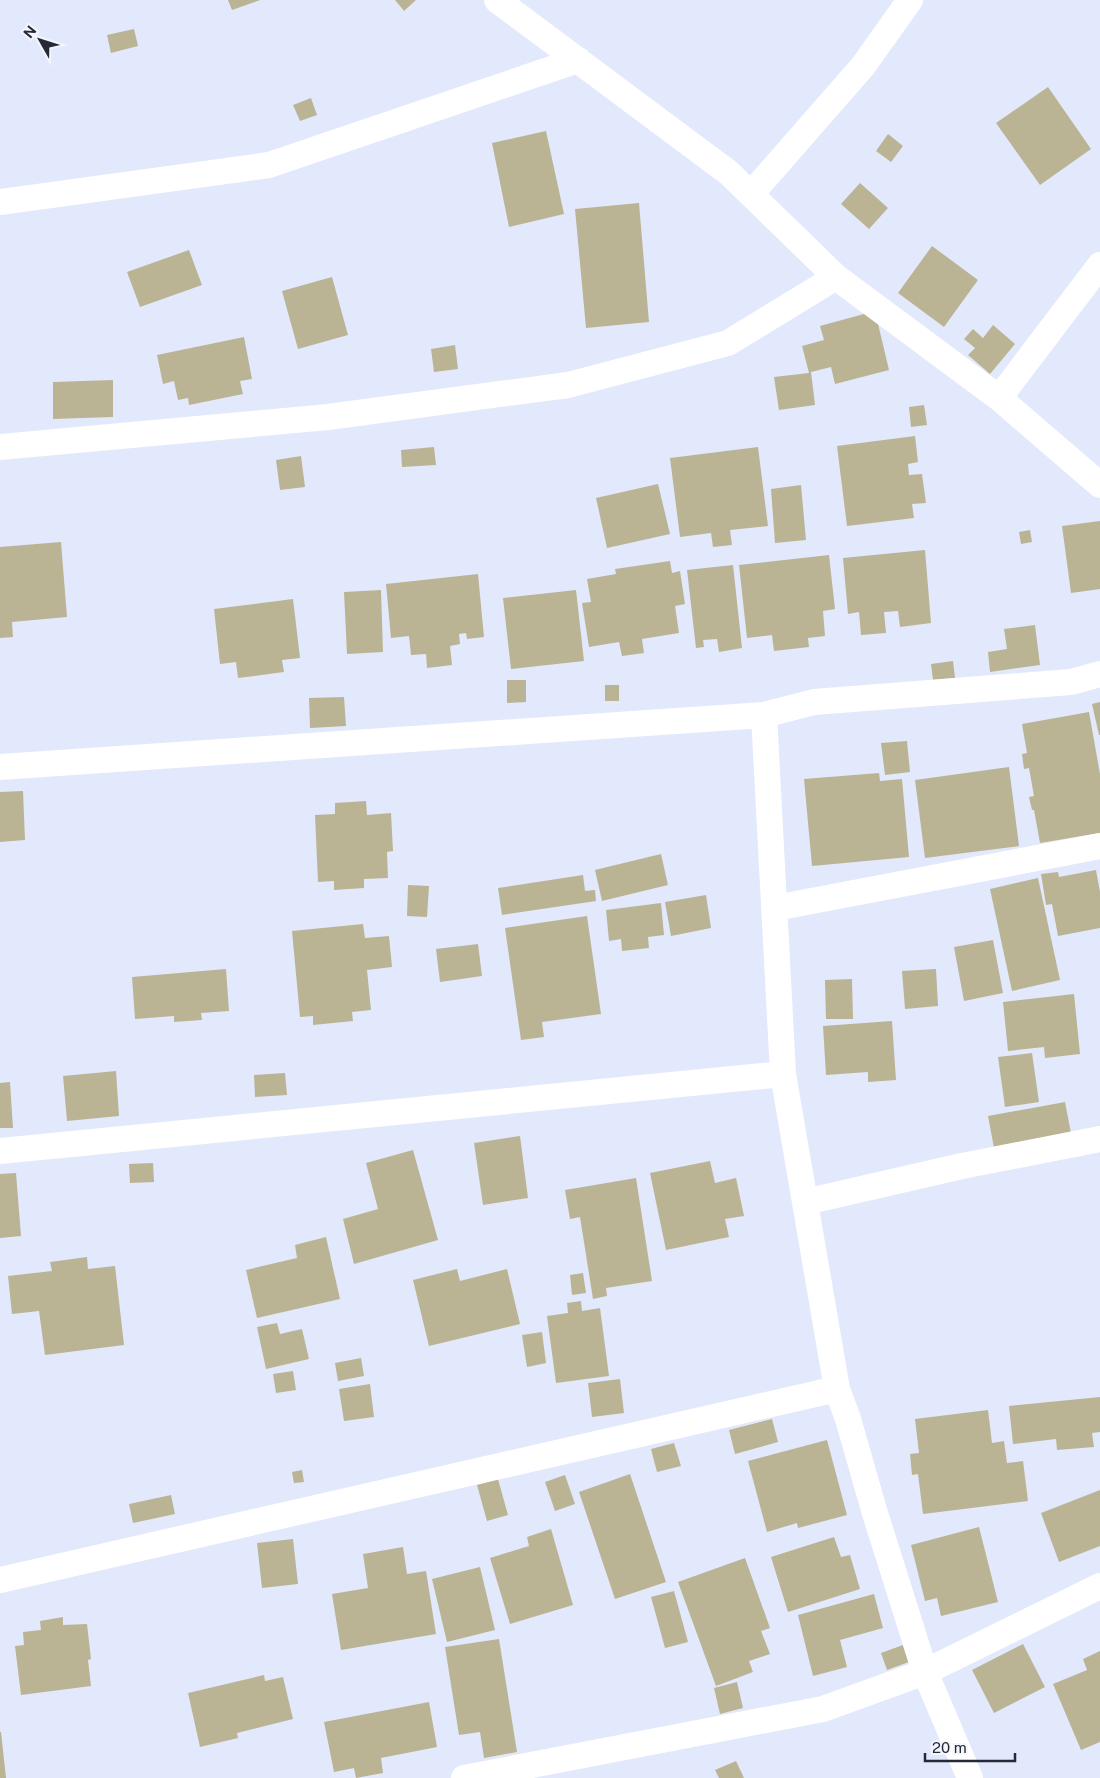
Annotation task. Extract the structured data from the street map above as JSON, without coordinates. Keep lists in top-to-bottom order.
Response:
{
  "scale_bar": "20 m",
  "north": "top left"
}
